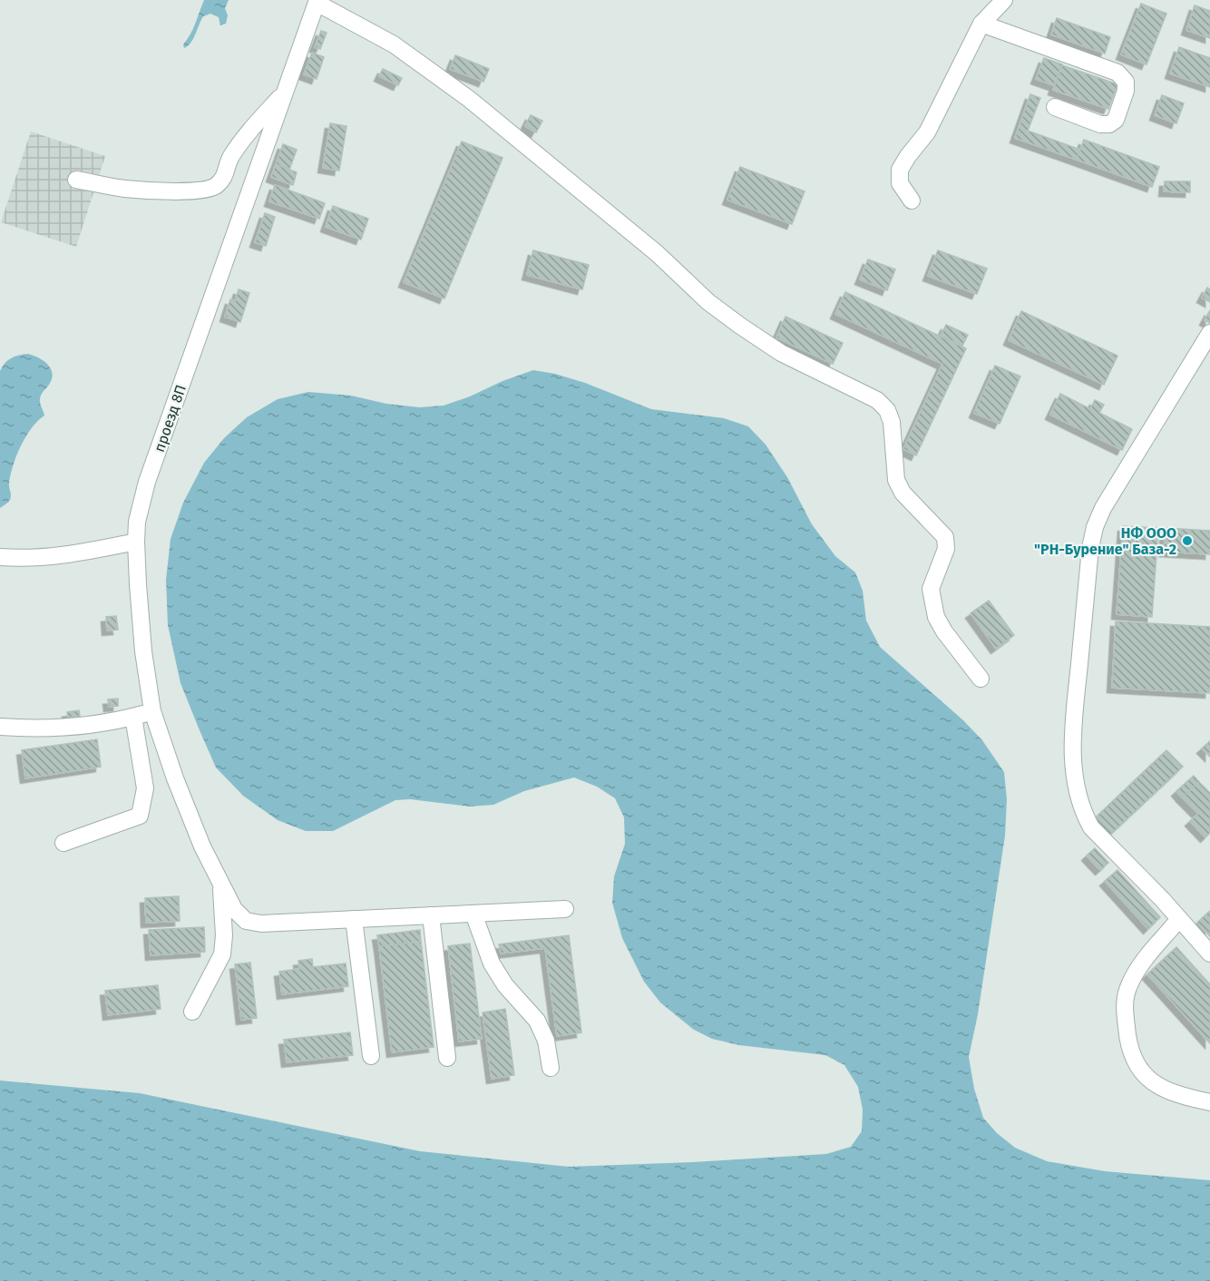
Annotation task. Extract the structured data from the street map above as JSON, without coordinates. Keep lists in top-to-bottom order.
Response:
{
  "streets": {
    "street": ["проезд 8П"]
  },
  "places": ["НФ ООО \"РН-Бурение\" База-2"]
}
